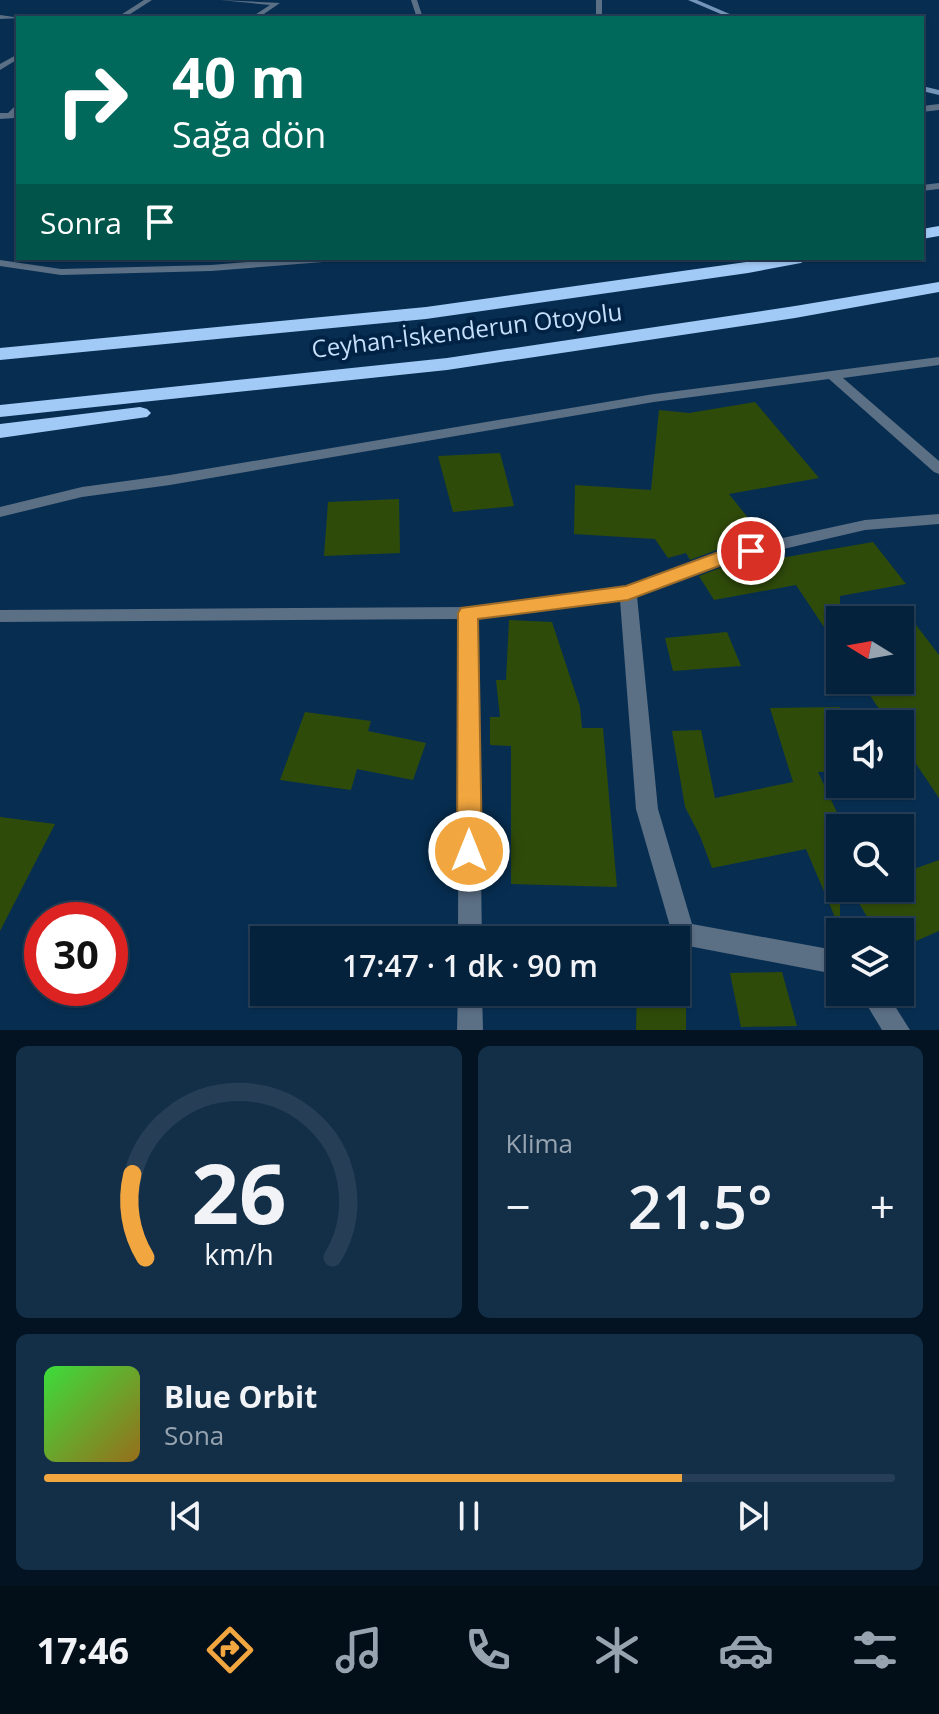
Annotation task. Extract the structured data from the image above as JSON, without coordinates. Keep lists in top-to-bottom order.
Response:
{
  "streets": {
    "highway": ["Ceyhan-İskenderun Otoyolu"]
  },
  "north": "left",
  "page": {
    "turn": ["40 m", "Sağa dön"],
    "then": "Sonra",
    "limit": "30",
    "trip": "17:47 · 1 dk · 90 m",
    "tile": "Klima",
    "heat": ["−", "21.5°", "+"],
    "song": ["Blue Orbit", "Sona"],
    "tabs": "17:46",
    "gauge": ["26", "km/h"]
  }
}
